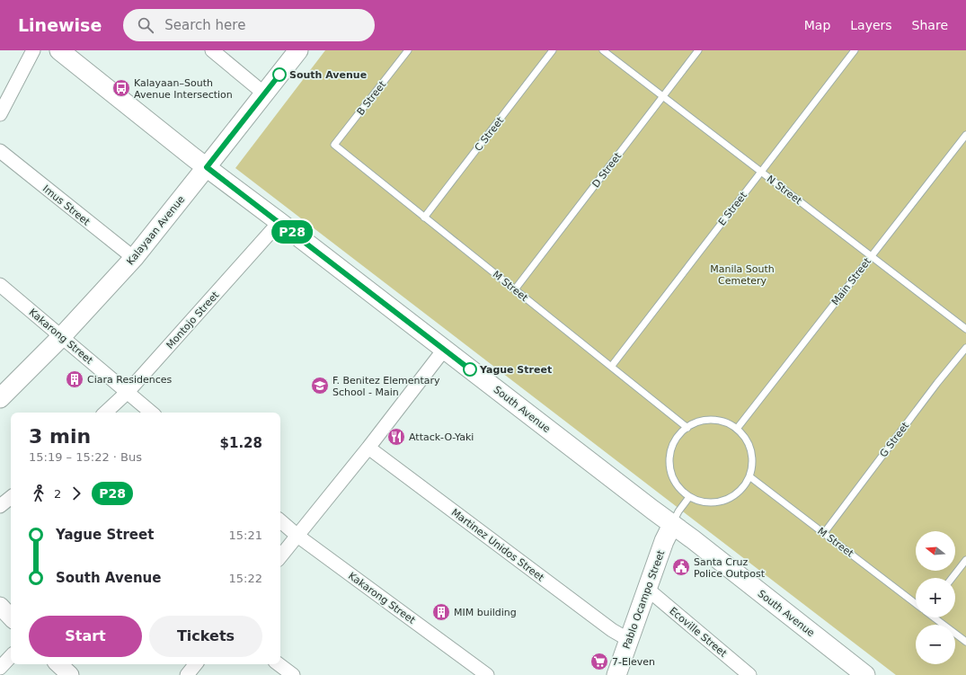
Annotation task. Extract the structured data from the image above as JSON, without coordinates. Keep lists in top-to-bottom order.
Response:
{
  "streets": {
    "main road": ["Kalayaan Avenue", "South Avenue", "Pablo Ocampo Street"],
    "street": [
      "Imus Street",
      "Montojo Street",
      "Kakarong Street",
      "Martinez Unidos Street",
      "Ecoville Street"
    ],
    "lane": [
      "B Street",
      "C Street",
      "D Street",
      "N Street",
      "E Street",
      "Main Street",
      "M Street",
      "G Street"
    ]
  },
  "crossings": [
    ["B Street", "M Street"],
    ["C Street", "M Street"],
    ["D Street", "N Street"],
    ["D Street", "M Street"],
    ["N Street", "E Street"],
    ["N Street", "Main Street"],
    ["Imus Street", "Kalayaan Avenue"],
    ["E Street", "M Street"],
    ["Kalayaan Avenue", "Kakarong Street"],
    ["Kalayaan Avenue", "South Avenue"],
    ["Main Street", "M Street"],
    ["M Street", "G Street"],
    ["Montojo Street", "Kakarong Street"],
    ["Montojo Street", "South Avenue"],
    ["South Avenue", "Pablo Ocampo Street"],
    ["Martinez Unidos Street", "Pablo Ocampo Street"],
    ["Pablo Ocampo Street", "Ecoville Street"]
  ],
  "parks": ["Manila South Cemetery"],
  "places": {
    "other": ["South Avenue", "Yague Street"],
    "bus stop": ["Kalayaan–South Avenue Intersection"],
    "building": ["Ciara Residences", "MIM building"],
    "school or university": ["F. Benitez Elementary School - Main"],
    "restaurant": ["Attack-O-Yaki"],
    "public building": ["Santa Cruz Police Outpost"],
    "supermarket": ["7-Eleven"]
  },
  "lines": ["bus line P28"],
  "north": "left",
  "page": {
    "header": "Linewise",
    "search": "Search here",
    "nav": ["Map", "Layers", "Share"],
    "on_map": "P28",
    "heading": ["3 min", "15:19 – 15:22 · Bus", "$1.28"],
    "legs": ["2", "P28"],
    "list": [
      {
        "name": "Yague Street",
        "value": "15:21"
      },
      {
        "name": "South Avenue",
        "value": "15:22"
      }
    ],
    "map_buttons": ["+", "−"],
    "buttons": ["Start", "Tickets"]
  }
}
